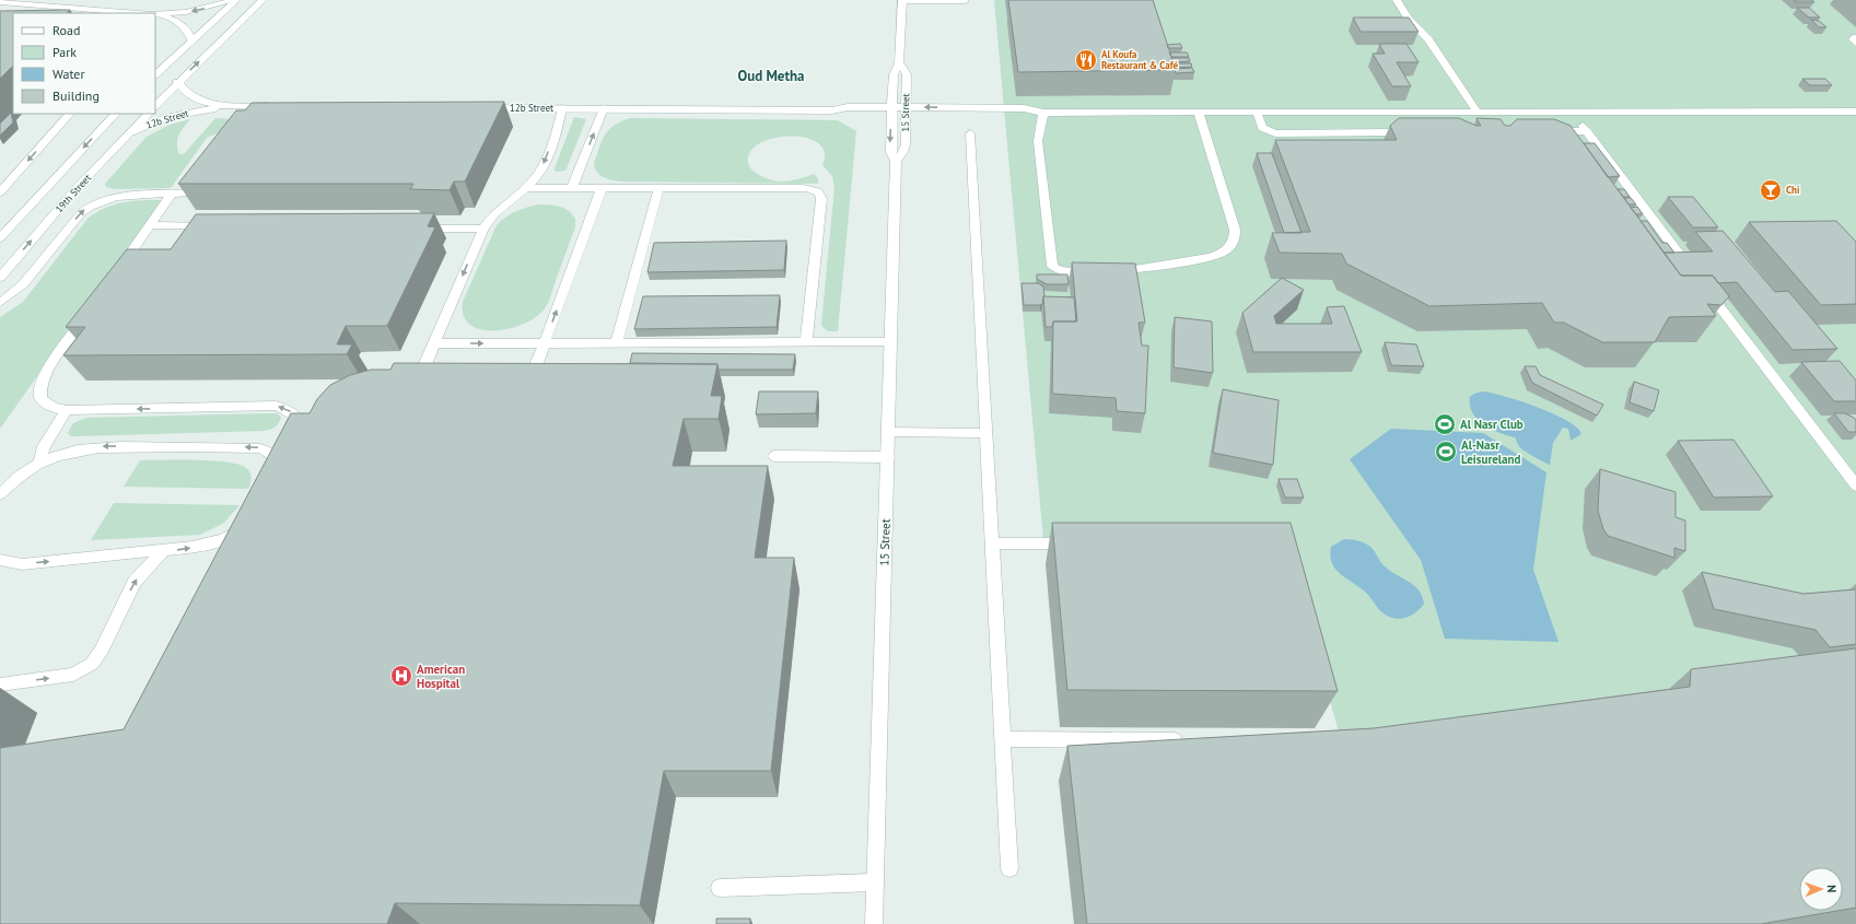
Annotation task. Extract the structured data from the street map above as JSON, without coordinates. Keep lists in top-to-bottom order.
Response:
{
  "streets": {
    "street": ["12b Street", "15 Street", "19th Street"]
  },
  "crossings": [
    ["12b Street", "15 Street"],
    ["12b Street", "19th Street"]
  ],
  "districts": ["Oud Metha"],
  "places": {
    "restaurant": ["Al Koufa Restaurant & Café"],
    "bar": ["Chi"],
    "sports": ["Al Nasr Club", "Al-Nasr Leisureland"],
    "hospital": ["American Hospital"]
  },
  "legend": [
    "Road",
    "Park",
    "Water",
    "Building"
  ],
  "north": "right"
}
